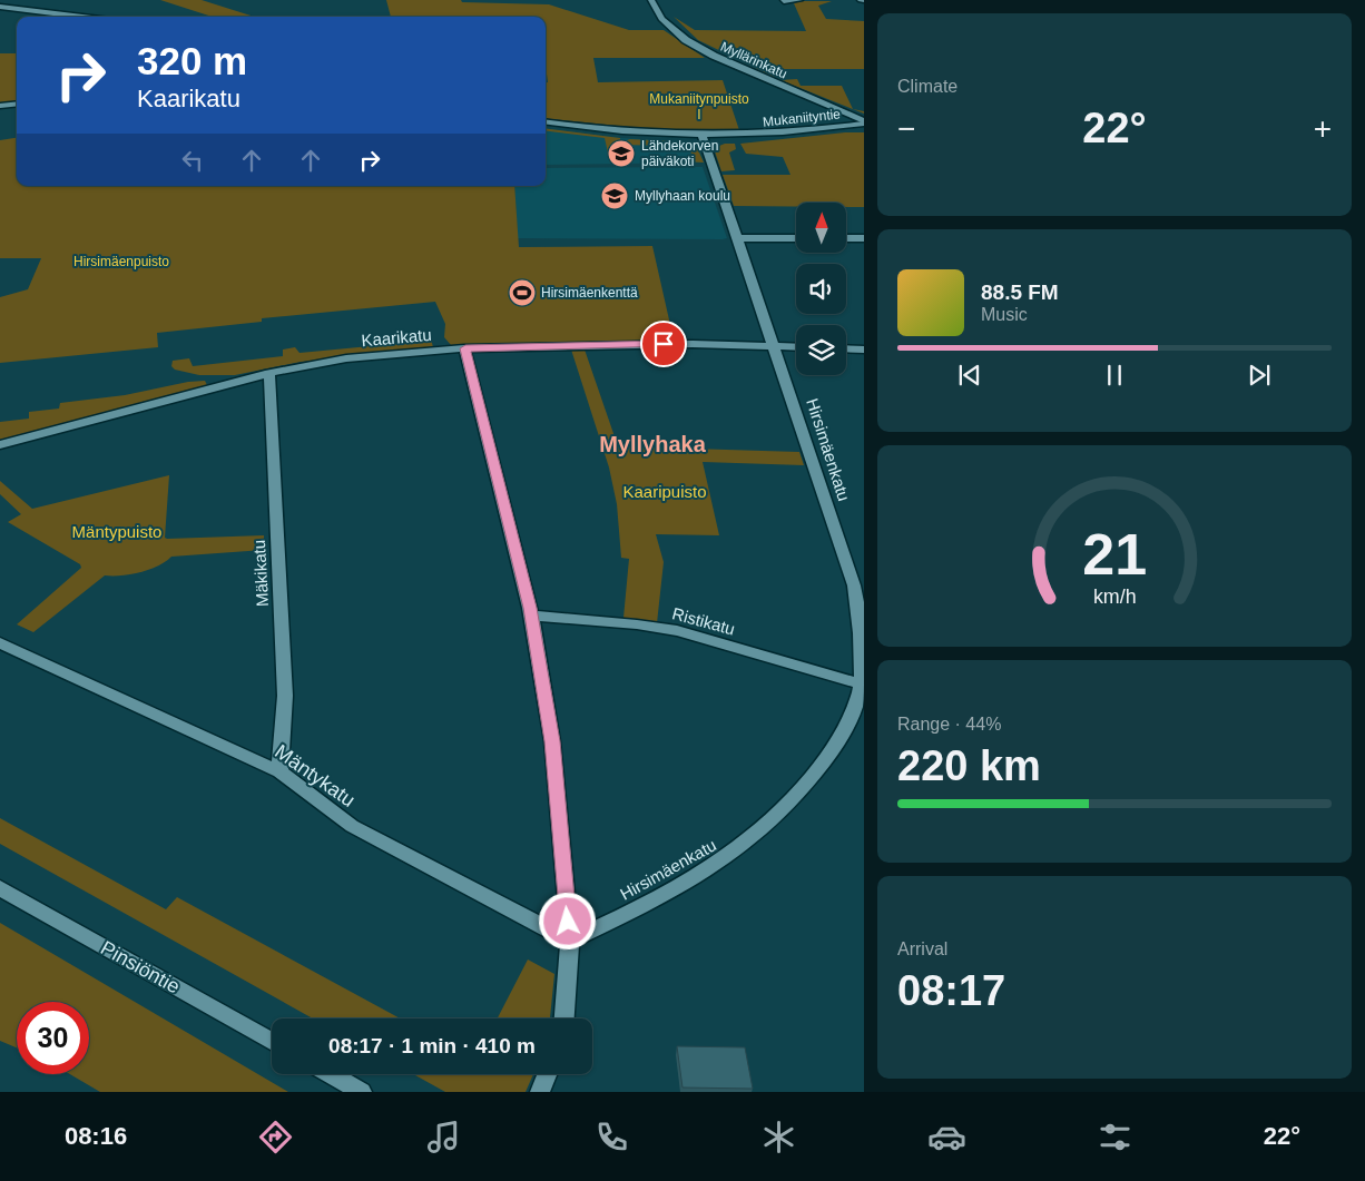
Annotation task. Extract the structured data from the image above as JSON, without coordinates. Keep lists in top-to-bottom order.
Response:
{
  "streets": {
    "street": [
      "Myllärinkatu",
      "Mukaniityntie",
      "Kaarikatu",
      "Hirsimäenkatu",
      "Mäkikatu",
      "Ristikatu",
      "Mäntykatu",
      "Pinsiöntie"
    ]
  },
  "crossings": [
    ["Myllärinkatu", "Mukaniityntie"],
    ["Mukaniityntie", "Hirsimäenkatu"],
    ["Kaarikatu", "Hirsimäenkatu"],
    ["Kaarikatu", "Mäkikatu"],
    ["Hirsimäenkatu", "Ristikatu"],
    ["Hirsimäenkatu", "Mäntykatu"],
    ["Mäkikatu", "Mäntykatu"]
  ],
  "districts": ["Myllyhaka"],
  "parks": [
    "Mukaniitynpuisto I",
    "Hirsimäenpuisto",
    "Kaaripuisto",
    "Mäntypuisto"
  ],
  "places": {
    "school or university": ["Lähdekorven päiväkoti", "Myllyhaan koulu"],
    "sports": ["Hirsimäenkenttä"]
  },
  "north": "top",
  "page": {
    "tile": [
      "Climate",
      ["Range · 44%", "220 km"],
      ["Arrival", "08:17"]
    ],
    "turn": ["320 m", "Kaarikatu"],
    "heat": ["−", "22°", "+"],
    "song": ["88.5 FM", "Music"],
    "limit": "30",
    "trip": "08:17 · 1 min · 410 m",
    "tabs": ["08:16", "22°"],
    "gauge": ["21", "km/h"]
  }
}
